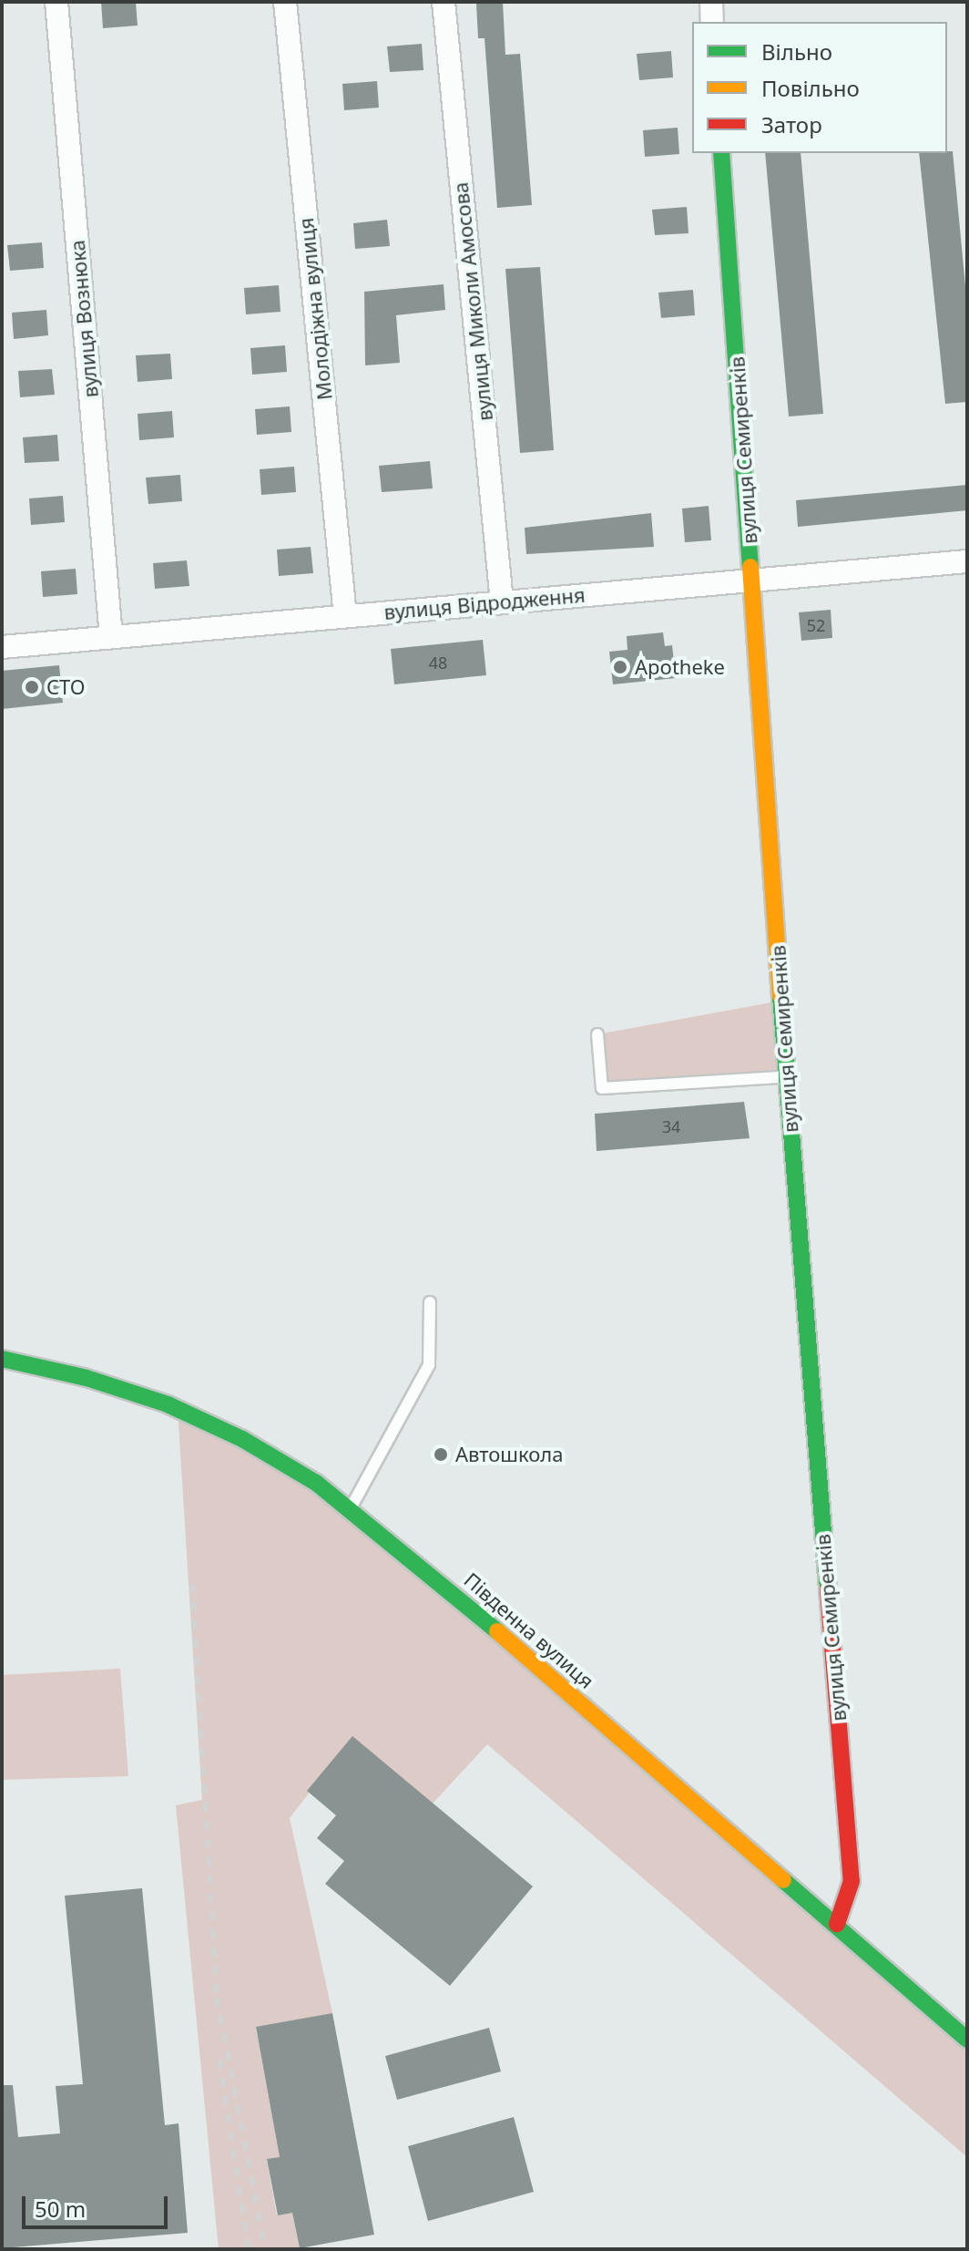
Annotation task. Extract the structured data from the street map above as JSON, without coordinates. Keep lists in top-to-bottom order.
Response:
{
  "streets": {
    "street": [
      "вулиця Миколи Амосова",
      "Молодіжна вулиця",
      "вулиця Вознюка",
      "вулиця Семиренків",
      "вулиця Відродження",
      "Південна вулиця"
    ]
  },
  "crossings": [
    ["вулиця Миколи Амосова", "вулиця Відродження"],
    ["Молодіжна вулиця", "вулиця Відродження"],
    ["вулиця Вознюка", "вулиця Відродження"],
    ["вулиця Семиренків", "вулиця Відродження"],
    ["вулиця Семиренків", "Південна вулиця"]
  ],
  "places": ["Apotheke", "СТО", "Автошкола"],
  "house_numbers": ["52", "48", "34"],
  "legend": ["Вільно", "Повільно", "Затор"],
  "scale_bar": "50 m"
}
